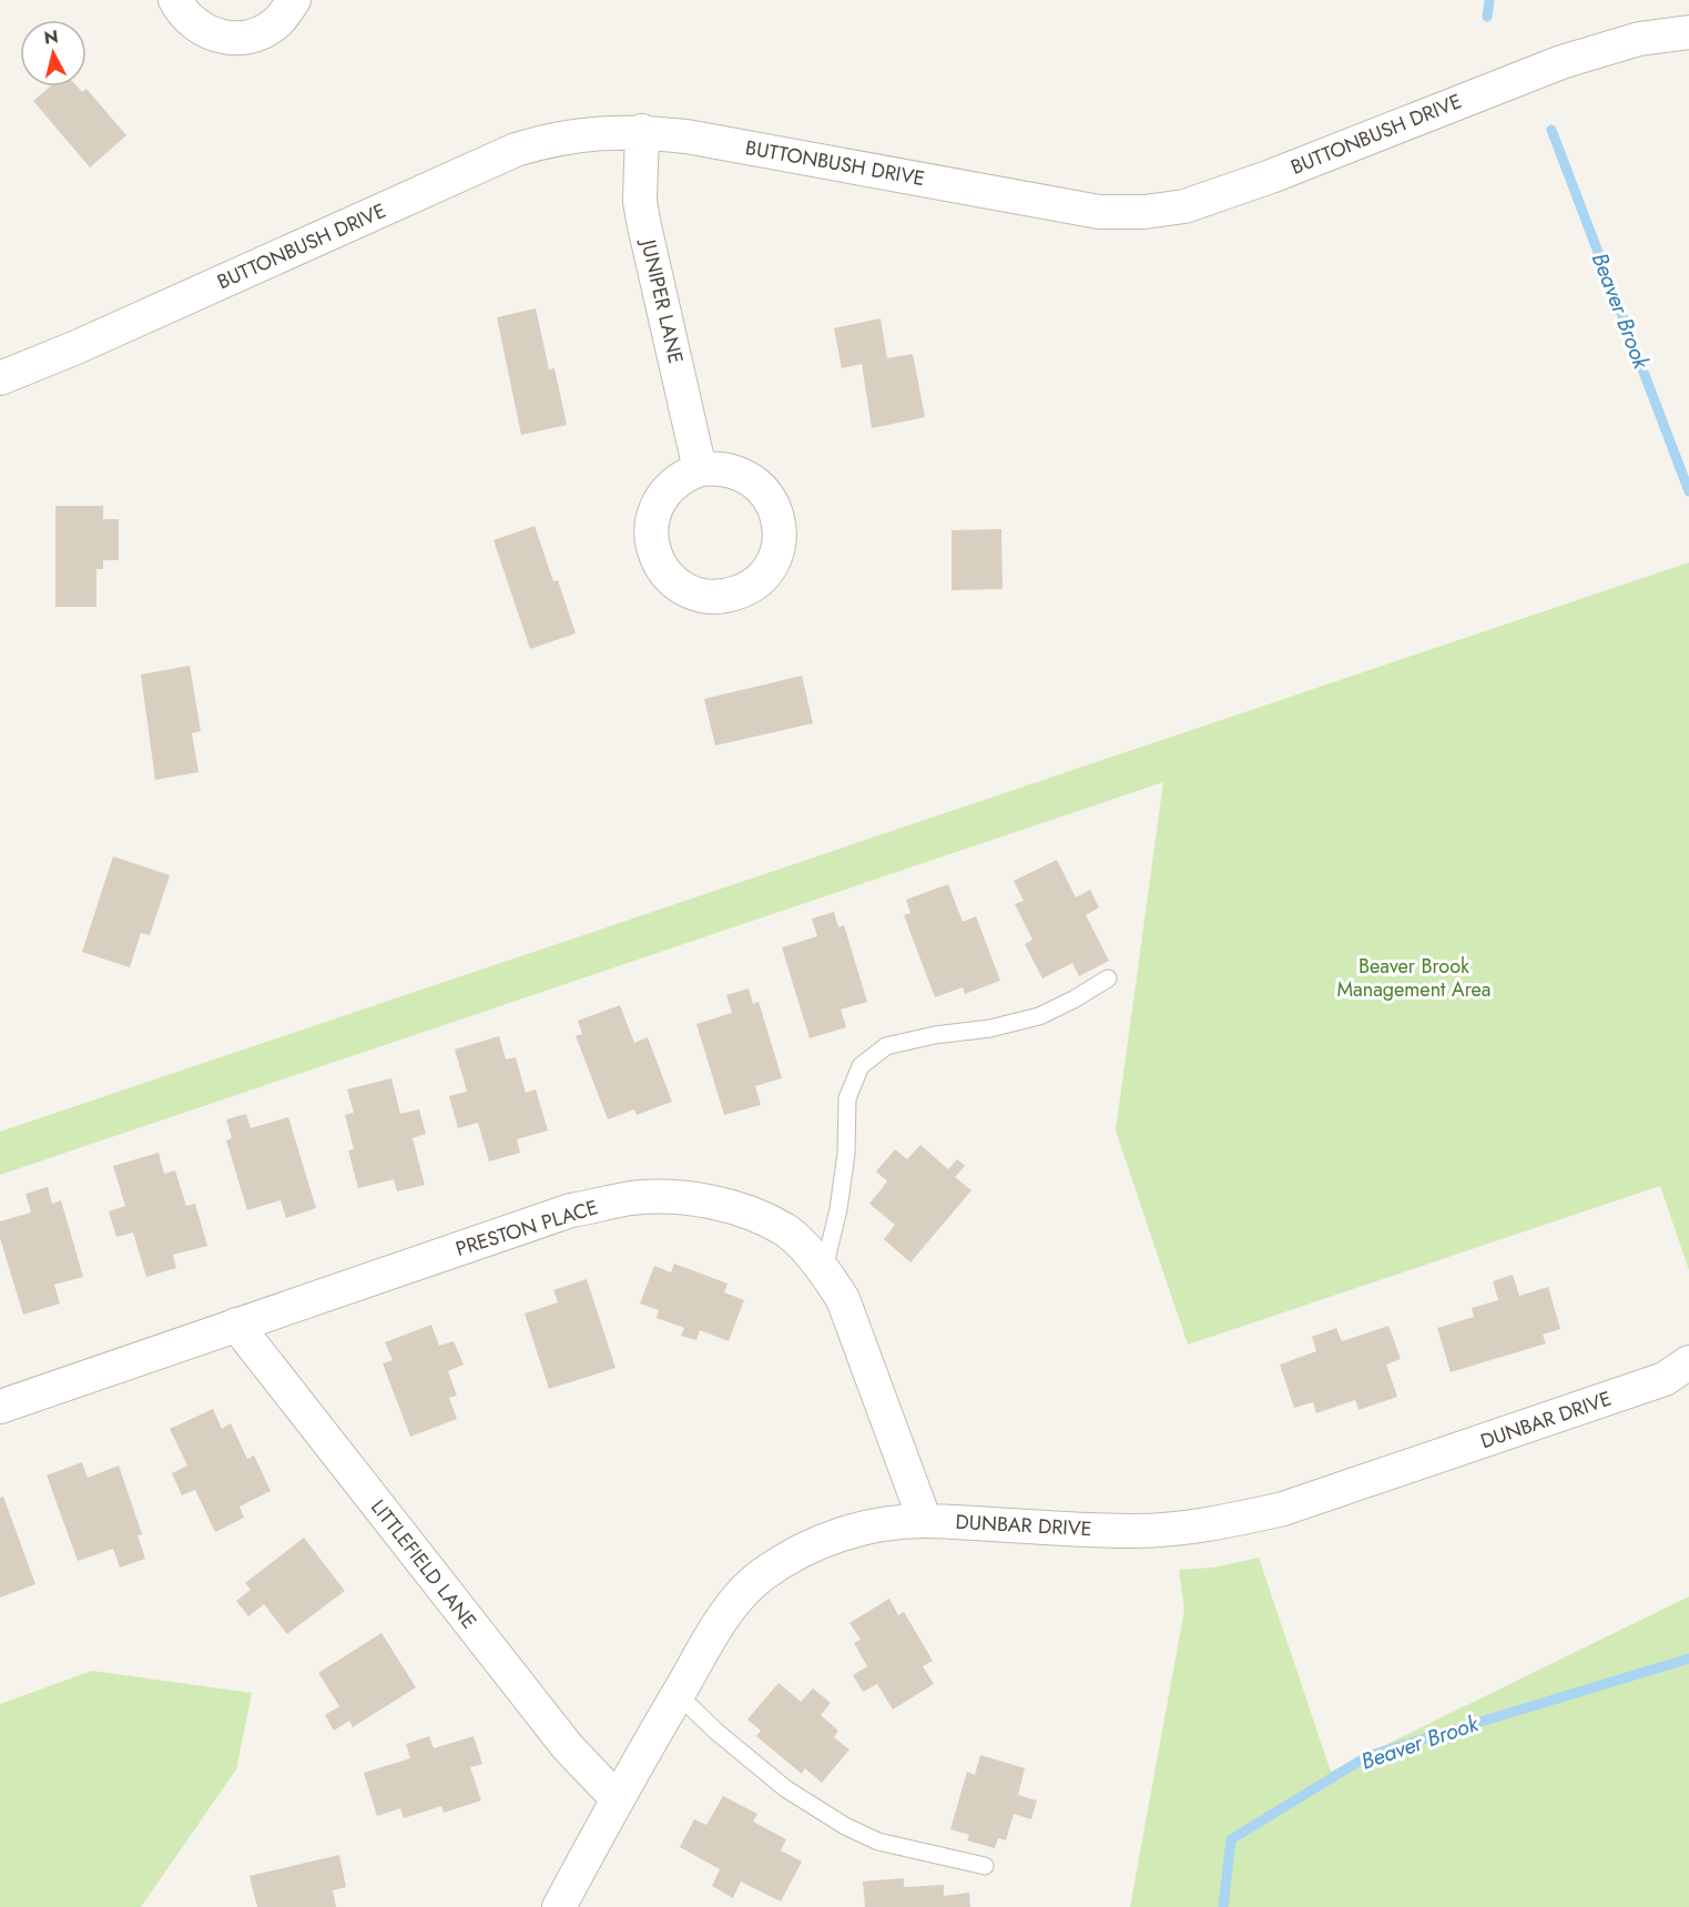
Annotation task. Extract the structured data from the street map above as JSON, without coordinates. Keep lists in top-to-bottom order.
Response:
{
  "streets": {
    "street": [
      "BUTTONBUSH DRIVE",
      "JUNIPER LANE",
      "PRESTON PLACE",
      "DUNBAR DRIVE",
      "LITTLEFIELD LANE"
    ]
  },
  "crossings": [
    ["BUTTONBUSH DRIVE", "JUNIPER LANE"],
    ["PRESTON PLACE", "DUNBAR DRIVE"],
    ["PRESTON PLACE", "LITTLEFIELD LANE"],
    ["DUNBAR DRIVE", "LITTLEFIELD LANE"]
  ],
  "water": ["Beaver Brook"],
  "parks": ["Beaver Brook Management Area"],
  "north": "top"
}
